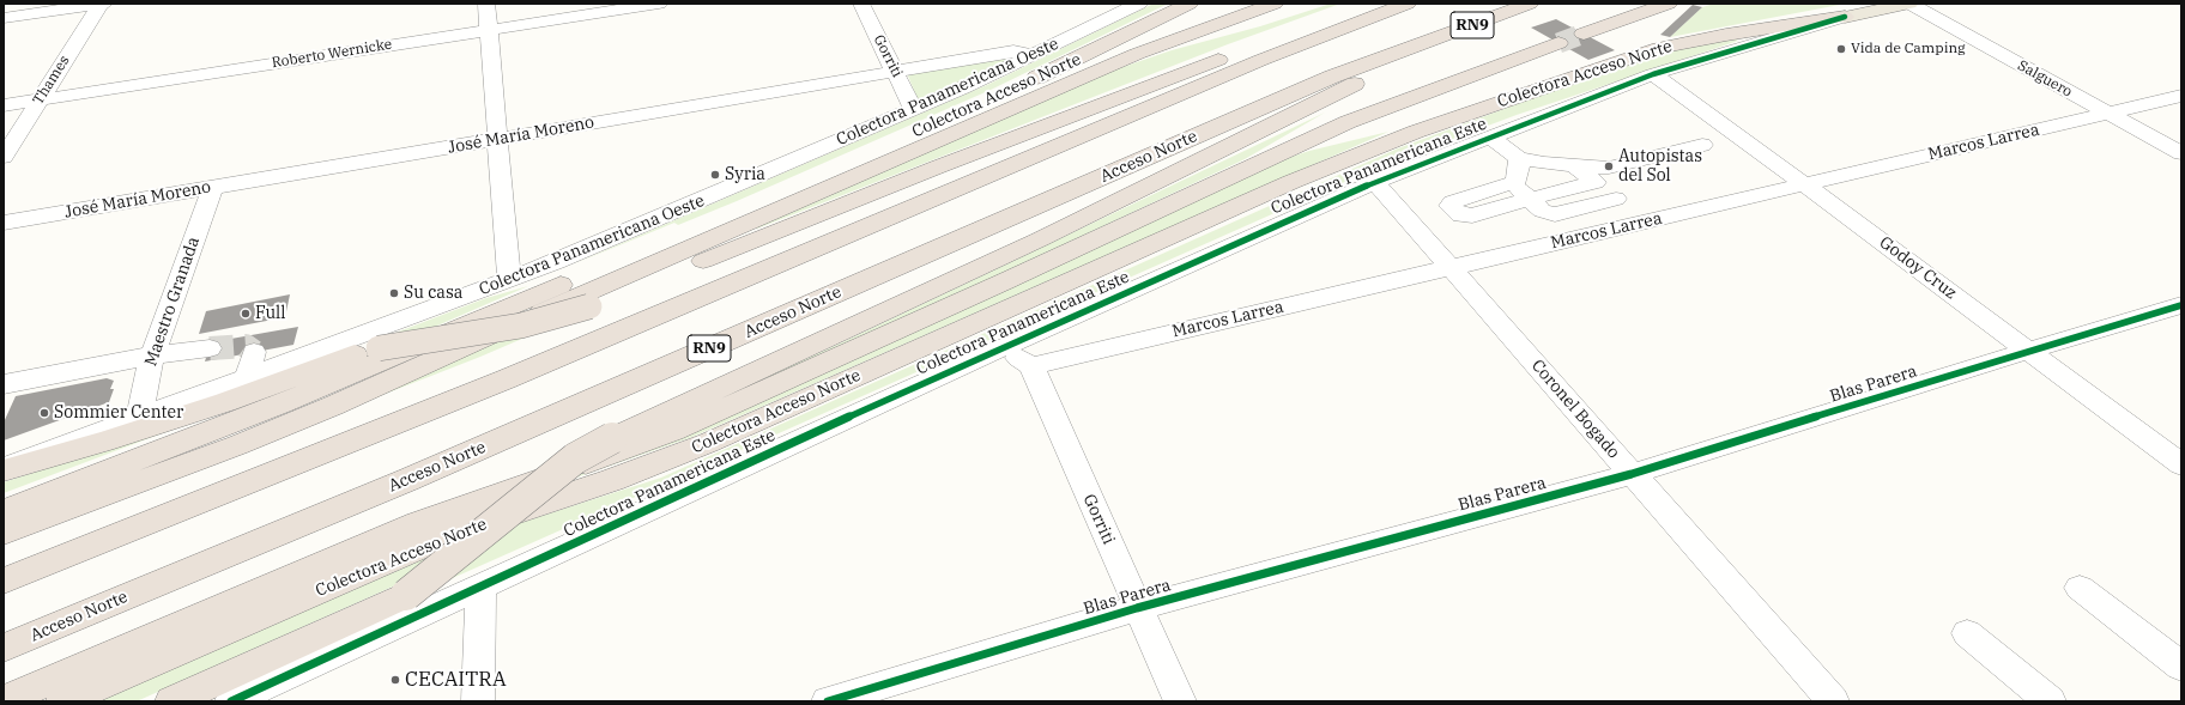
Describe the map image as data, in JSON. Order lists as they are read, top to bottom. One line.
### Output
{"streets":{"highway":["RN9","Colectora Acceso Norte","Acceso Norte"],"main road":["Colectora Panamericana Este"],"street":["Roberto Wernicke","Gorriti","Salguero","Thames","Colectora Panamericana Oeste","José María Moreno","Marcos Larrea","Godoy Cruz","Maestro Granada","Blas Parera","Coronel Bogado"]},"crossings":[["Roberto Wernicke","Thames"],["Gorriti","Colectora Panamericana Oeste"],["Gorriti","José María Moreno"],["Gorriti","Marcos Larrea"],["Gorriti","Blas Parera"],["Colectora Acceso Norte","Colectora Panamericana Este"],["Salguero","Marcos Larrea"],["Salguero","Colectora Panamericana Este"],["Colectora Panamericana Oeste","José María Moreno"],["Colectora Panamericana Oeste","Maestro Granada"],["José María Moreno","Maestro Granada"],["Marcos Larrea","Godoy Cruz"],["Marcos Larrea","Coronel Bogado"],["Colectora Panamericana Este","Godoy Cruz"],["Colectora Panamericana Este","Coronel Bogado"],["Godoy Cruz","Blas Parera"],["Blas Parera","Coronel Bogado"]],"places":["Vida de Camping","Autopistas del Sol","Syria","Su casa","Full","Sommier Center","CECAITRA"]}
